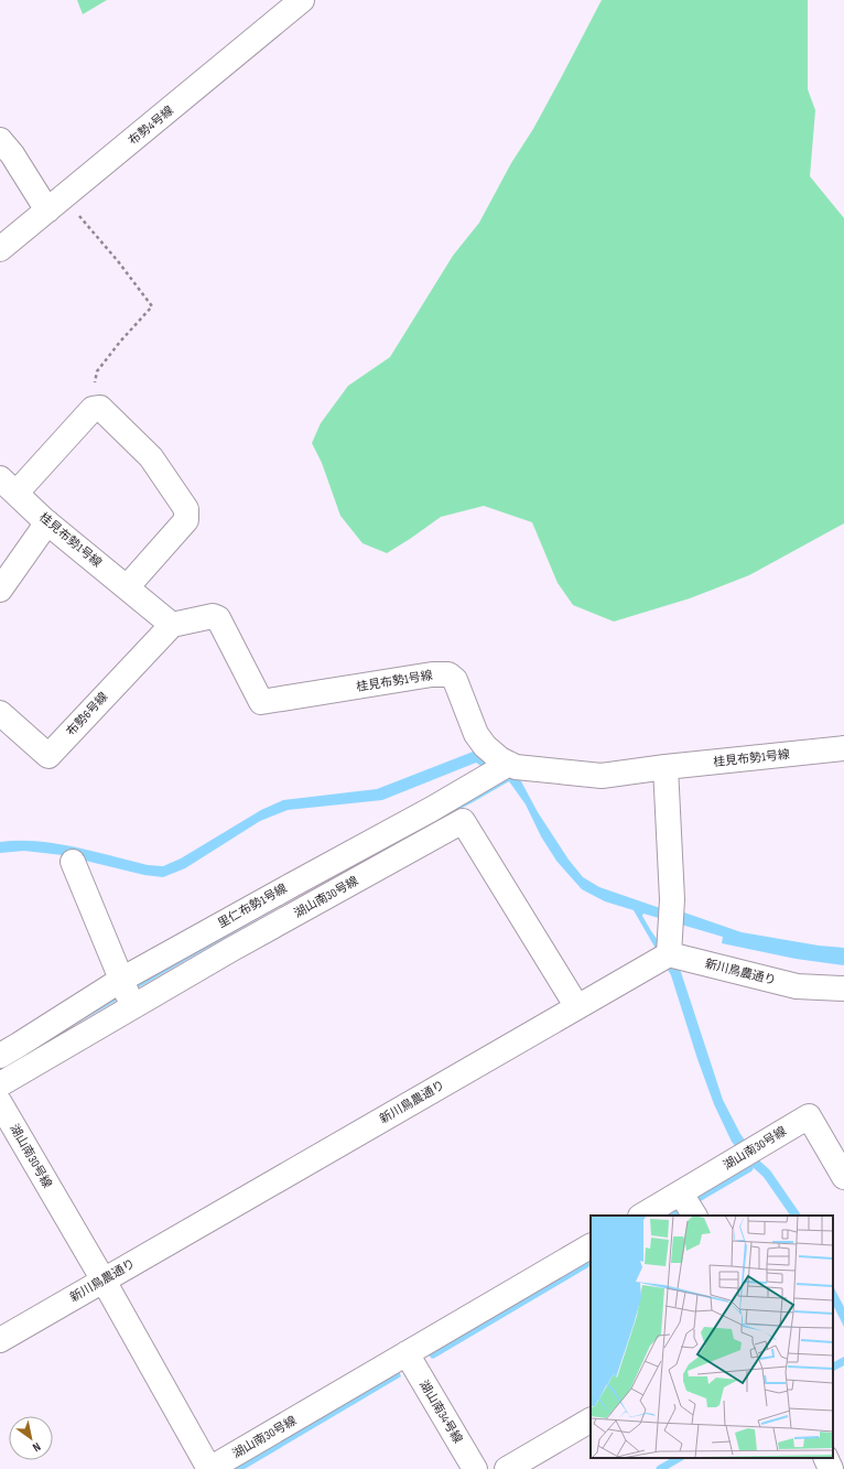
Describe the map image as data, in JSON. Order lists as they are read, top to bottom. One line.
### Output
{"streets":{"street":["布勢4号線","桂見布勢1号線","布勢6号線","湖山南30号線","里仁布勢1号線","新川鳥農通り","湖山南34号線"]},"crossings":[["桂見布勢1号線","布勢6号線"],["桂見布勢1号線","里仁布勢1号線"],["湖山南30号線","新川鳥農通り"],["湖山南30号線","湖山南34号線"]],"north":"bottom right"}
